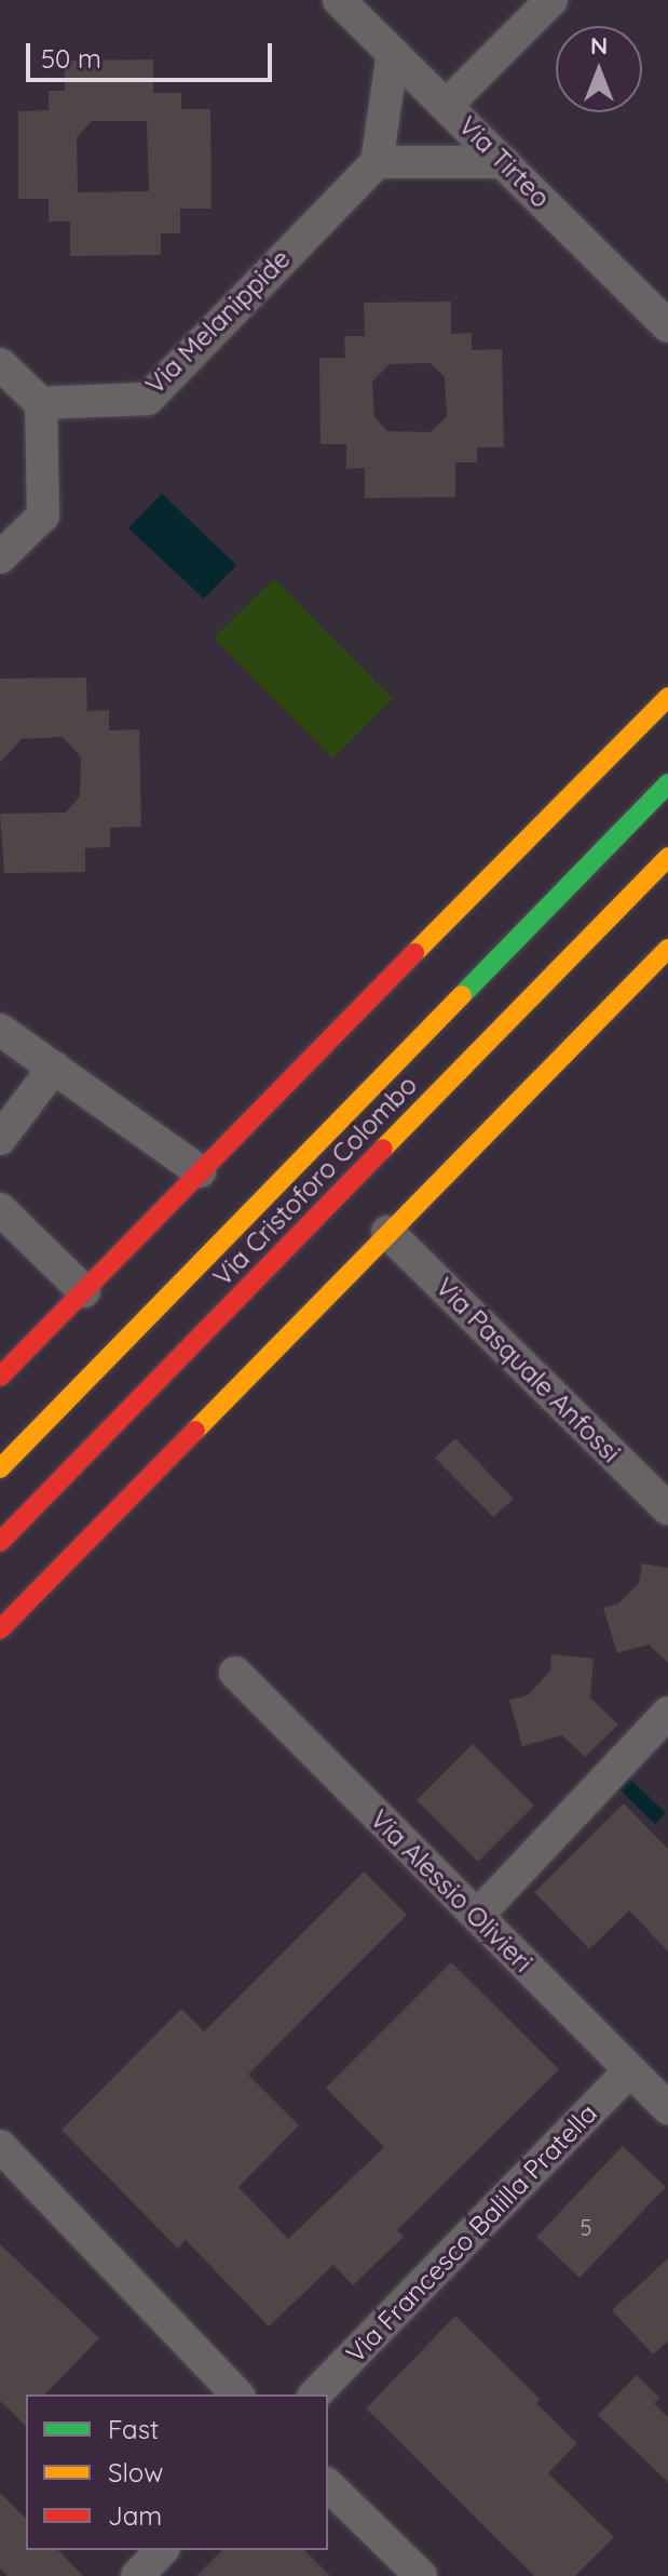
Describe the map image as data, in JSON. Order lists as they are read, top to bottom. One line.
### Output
{"streets":{"street":["Via Tirteo","Via Melanippide","Via Cristoforo Colombo","Via Pasquale Anfossi","Via Alessio Olivieri","Via Francesco Balilla Pratella"]},"crossings":[["Via Alessio Olivieri","Via Francesco Balilla Pratella"]],"house_numbers":["5"],"legend":["Fast","Slow","Jam"],"scale_bar":"50 m","north":"top"}
